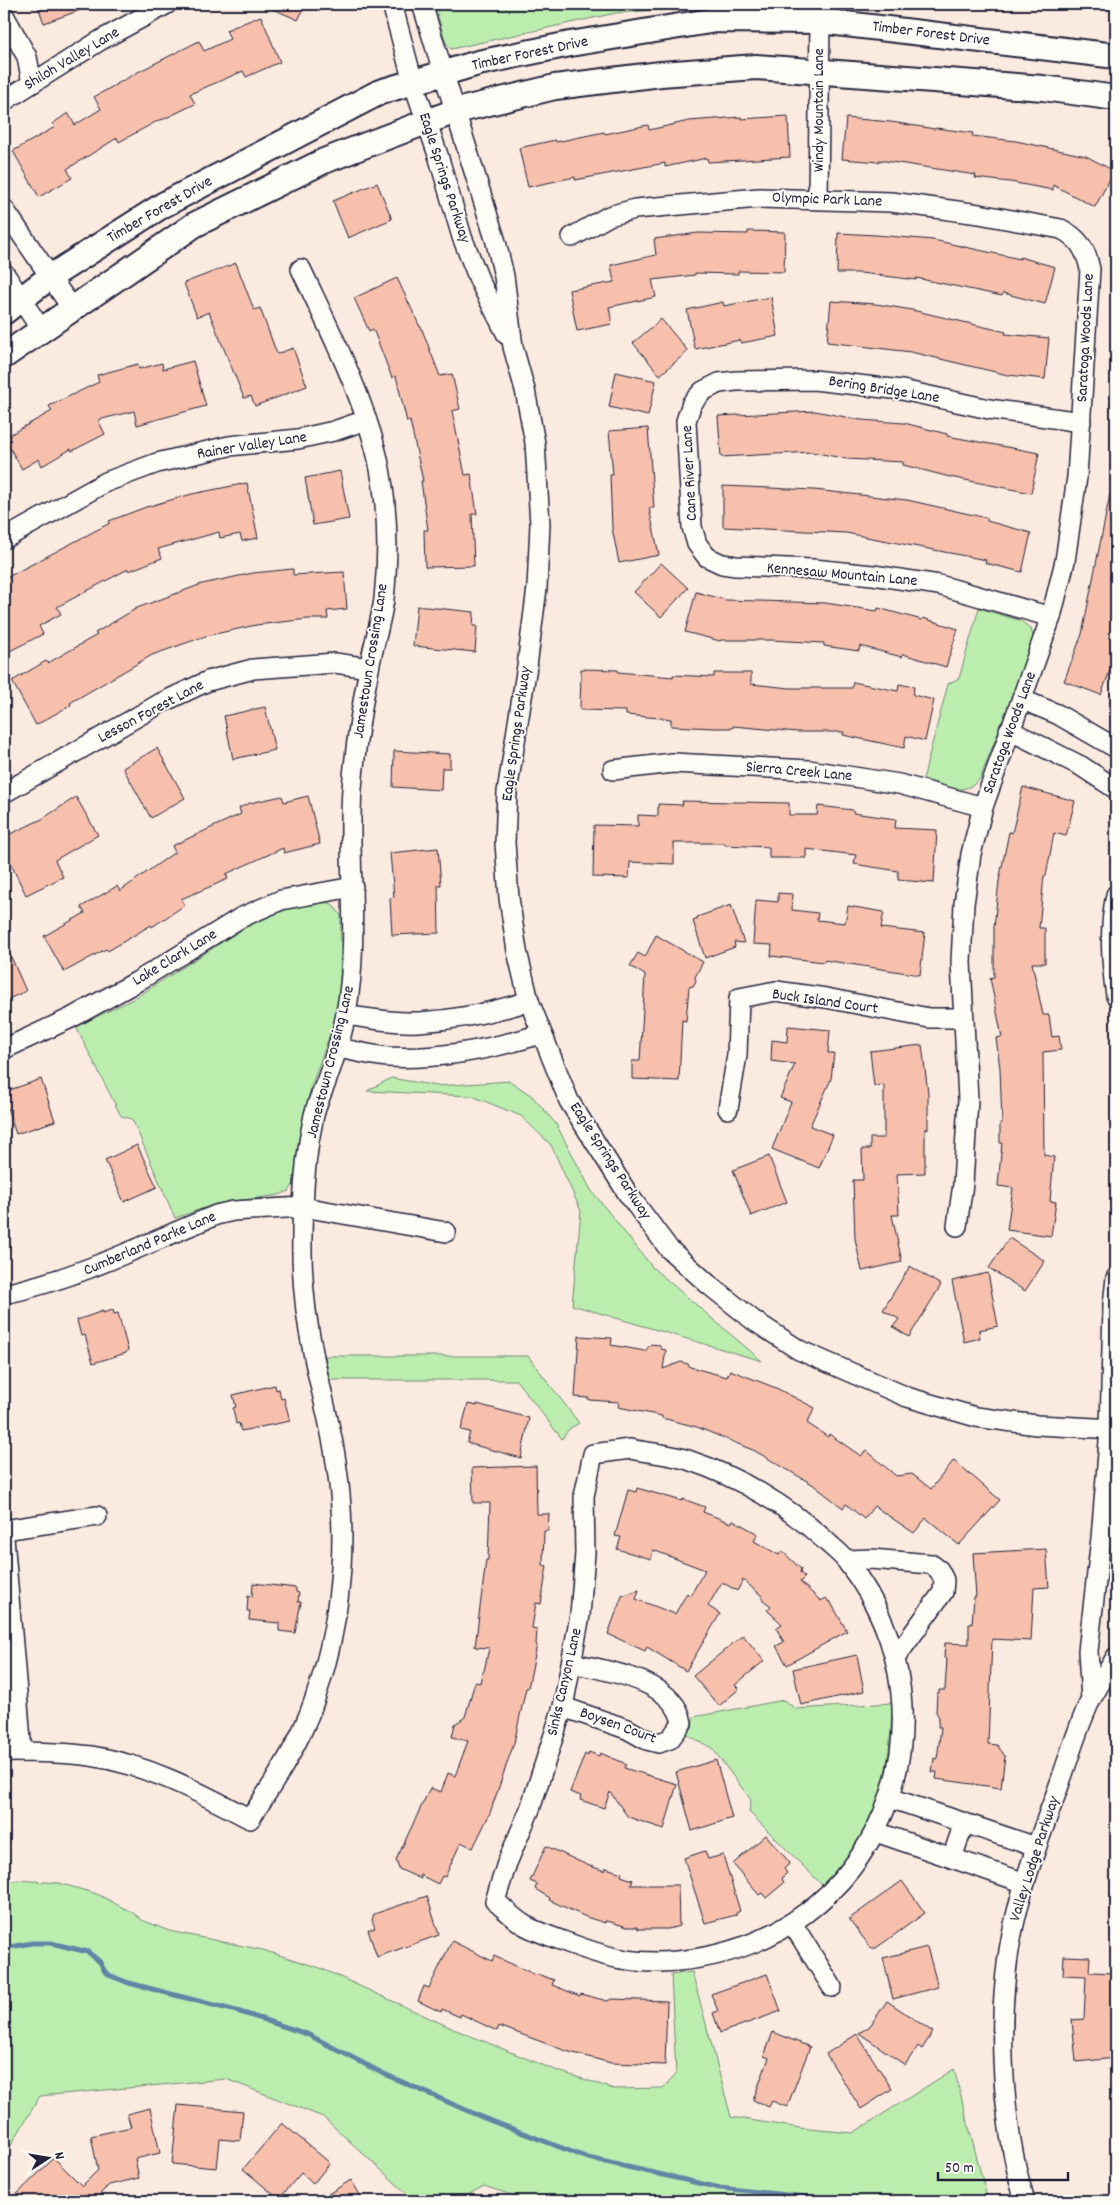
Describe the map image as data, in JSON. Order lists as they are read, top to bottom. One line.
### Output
{"streets":{"main road":["Timber Forest Drive"],"street":["Shiloh Valley Lane","Windy Mountain Lane","Eagle Springs Parkway","Olympic Park Lane","Saratoga Woods Lane","Bering Bridge Lane","Rainer Valley Lane","Cane River Lane","Kennesaw Mountain Lane","Jamestown Crossing Lane","Lesson Forest Lane","Sierra Creek Lane","Lake Clark Lane","Buck Island Court","Cumberland Parke Lane","Sinks Canyon Lane","Boysen Court","Valley Lodge Parkway"]},"crossings":[["Timber Forest Drive","Windy Mountain Lane"],["Timber Forest Drive","Eagle Springs Parkway"],["Windy Mountain Lane","Olympic Park Lane"],["Eagle Springs Parkway","Valley Lodge Parkway"],["Olympic Park Lane","Saratoga Woods Lane"],["Saratoga Woods Lane","Bering Bridge Lane"],["Saratoga Woods Lane","Kennesaw Mountain Lane"],["Saratoga Woods Lane","Sierra Creek Lane"],["Saratoga Woods Lane","Buck Island Court"],["Bering Bridge Lane","Cane River Lane"],["Rainer Valley Lane","Jamestown Crossing Lane"],["Cane River Lane","Kennesaw Mountain Lane"],["Jamestown Crossing Lane","Lesson Forest Lane"],["Jamestown Crossing Lane","Lake Clark Lane"],["Jamestown Crossing Lane","Cumberland Parke Lane"],["Sinks Canyon Lane","Boysen Court"]],"scale_bar":"50 m","north":"right"}
